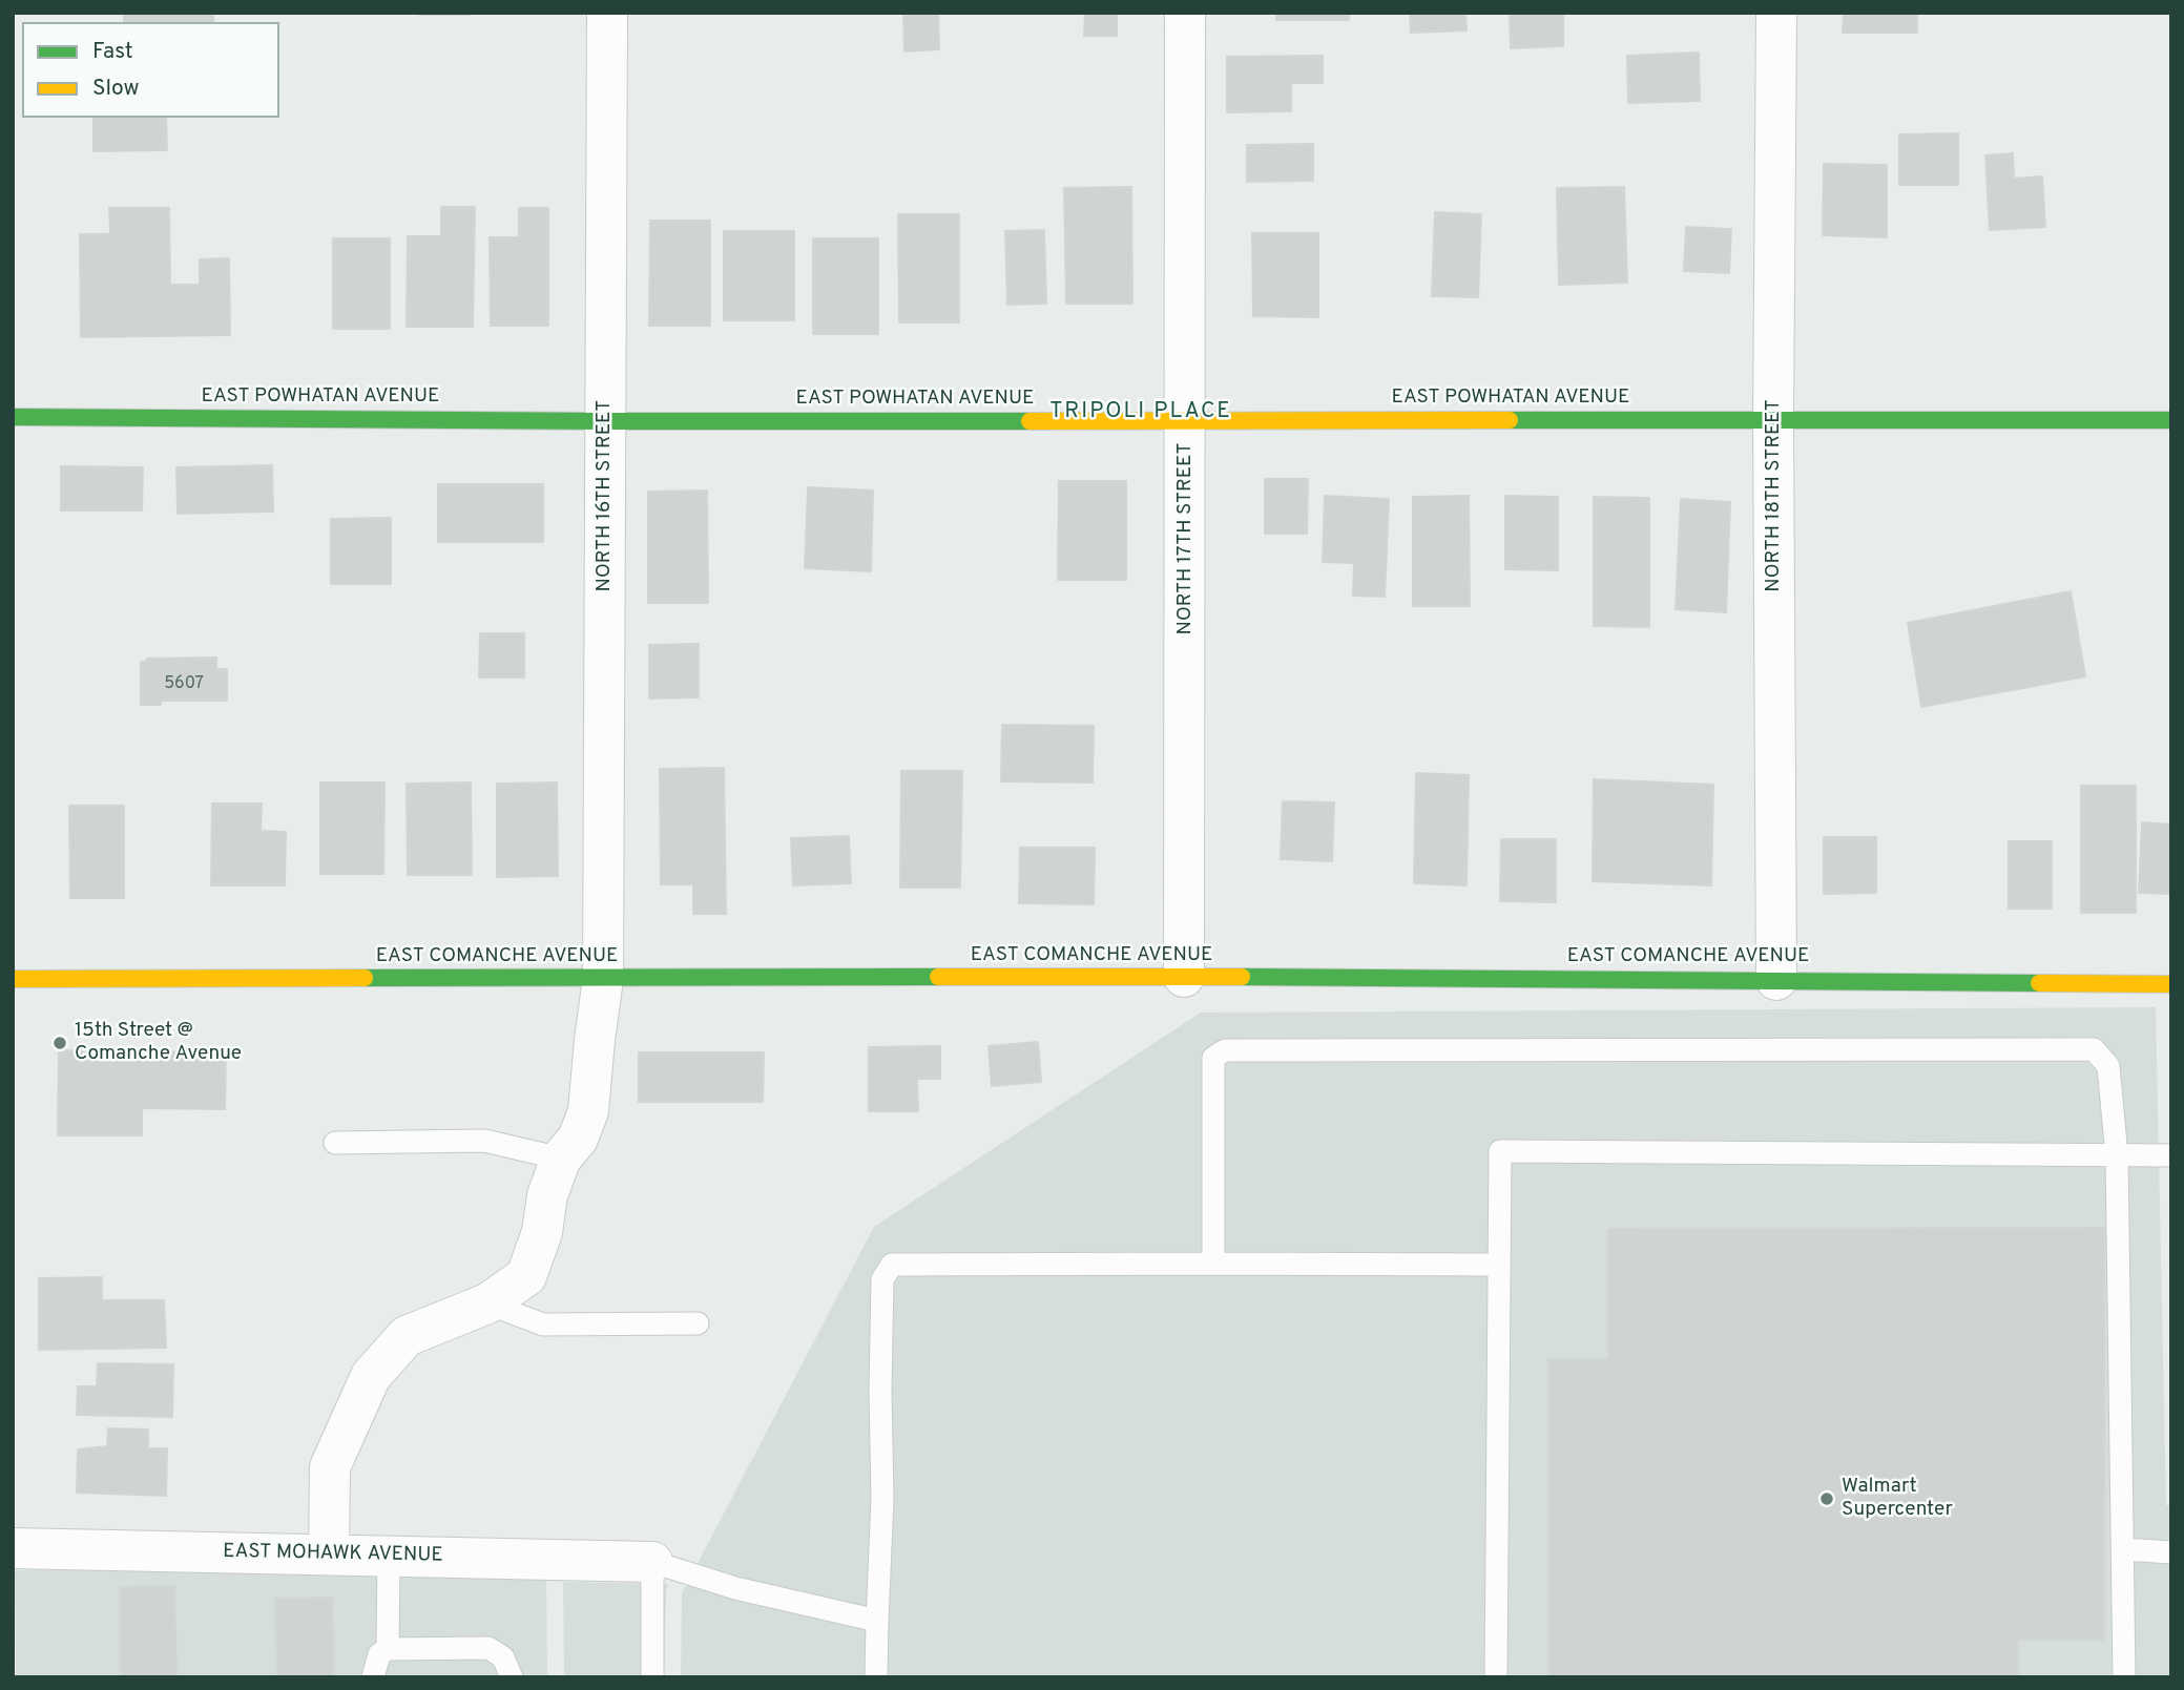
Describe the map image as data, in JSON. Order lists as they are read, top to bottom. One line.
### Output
{"streets":{"street":["EAST POWHATAN AVENUE","NORTH 16TH STREET","NORTH 18TH STREET","NORTH 17TH STREET","EAST COMANCHE AVENUE","EAST MOHAWK AVENUE"]},"crossings":[["EAST POWHATAN AVENUE","NORTH 16TH STREET"],["EAST POWHATAN AVENUE","NORTH 18TH STREET"],["EAST POWHATAN AVENUE","NORTH 17TH STREET"],["NORTH 16TH STREET","EAST COMANCHE AVENUE"],["NORTH 16TH STREET","EAST MOHAWK AVENUE"],["NORTH 18TH STREET","EAST COMANCHE AVENUE"],["NORTH 17TH STREET","EAST COMANCHE AVENUE"]],"districts":["TRIPOLI PLACE"],"places":["15th Street @ Comanche Avenue","Walmart Supercenter"],"house_numbers":["5607"],"legend":["Fast","Slow"]}
